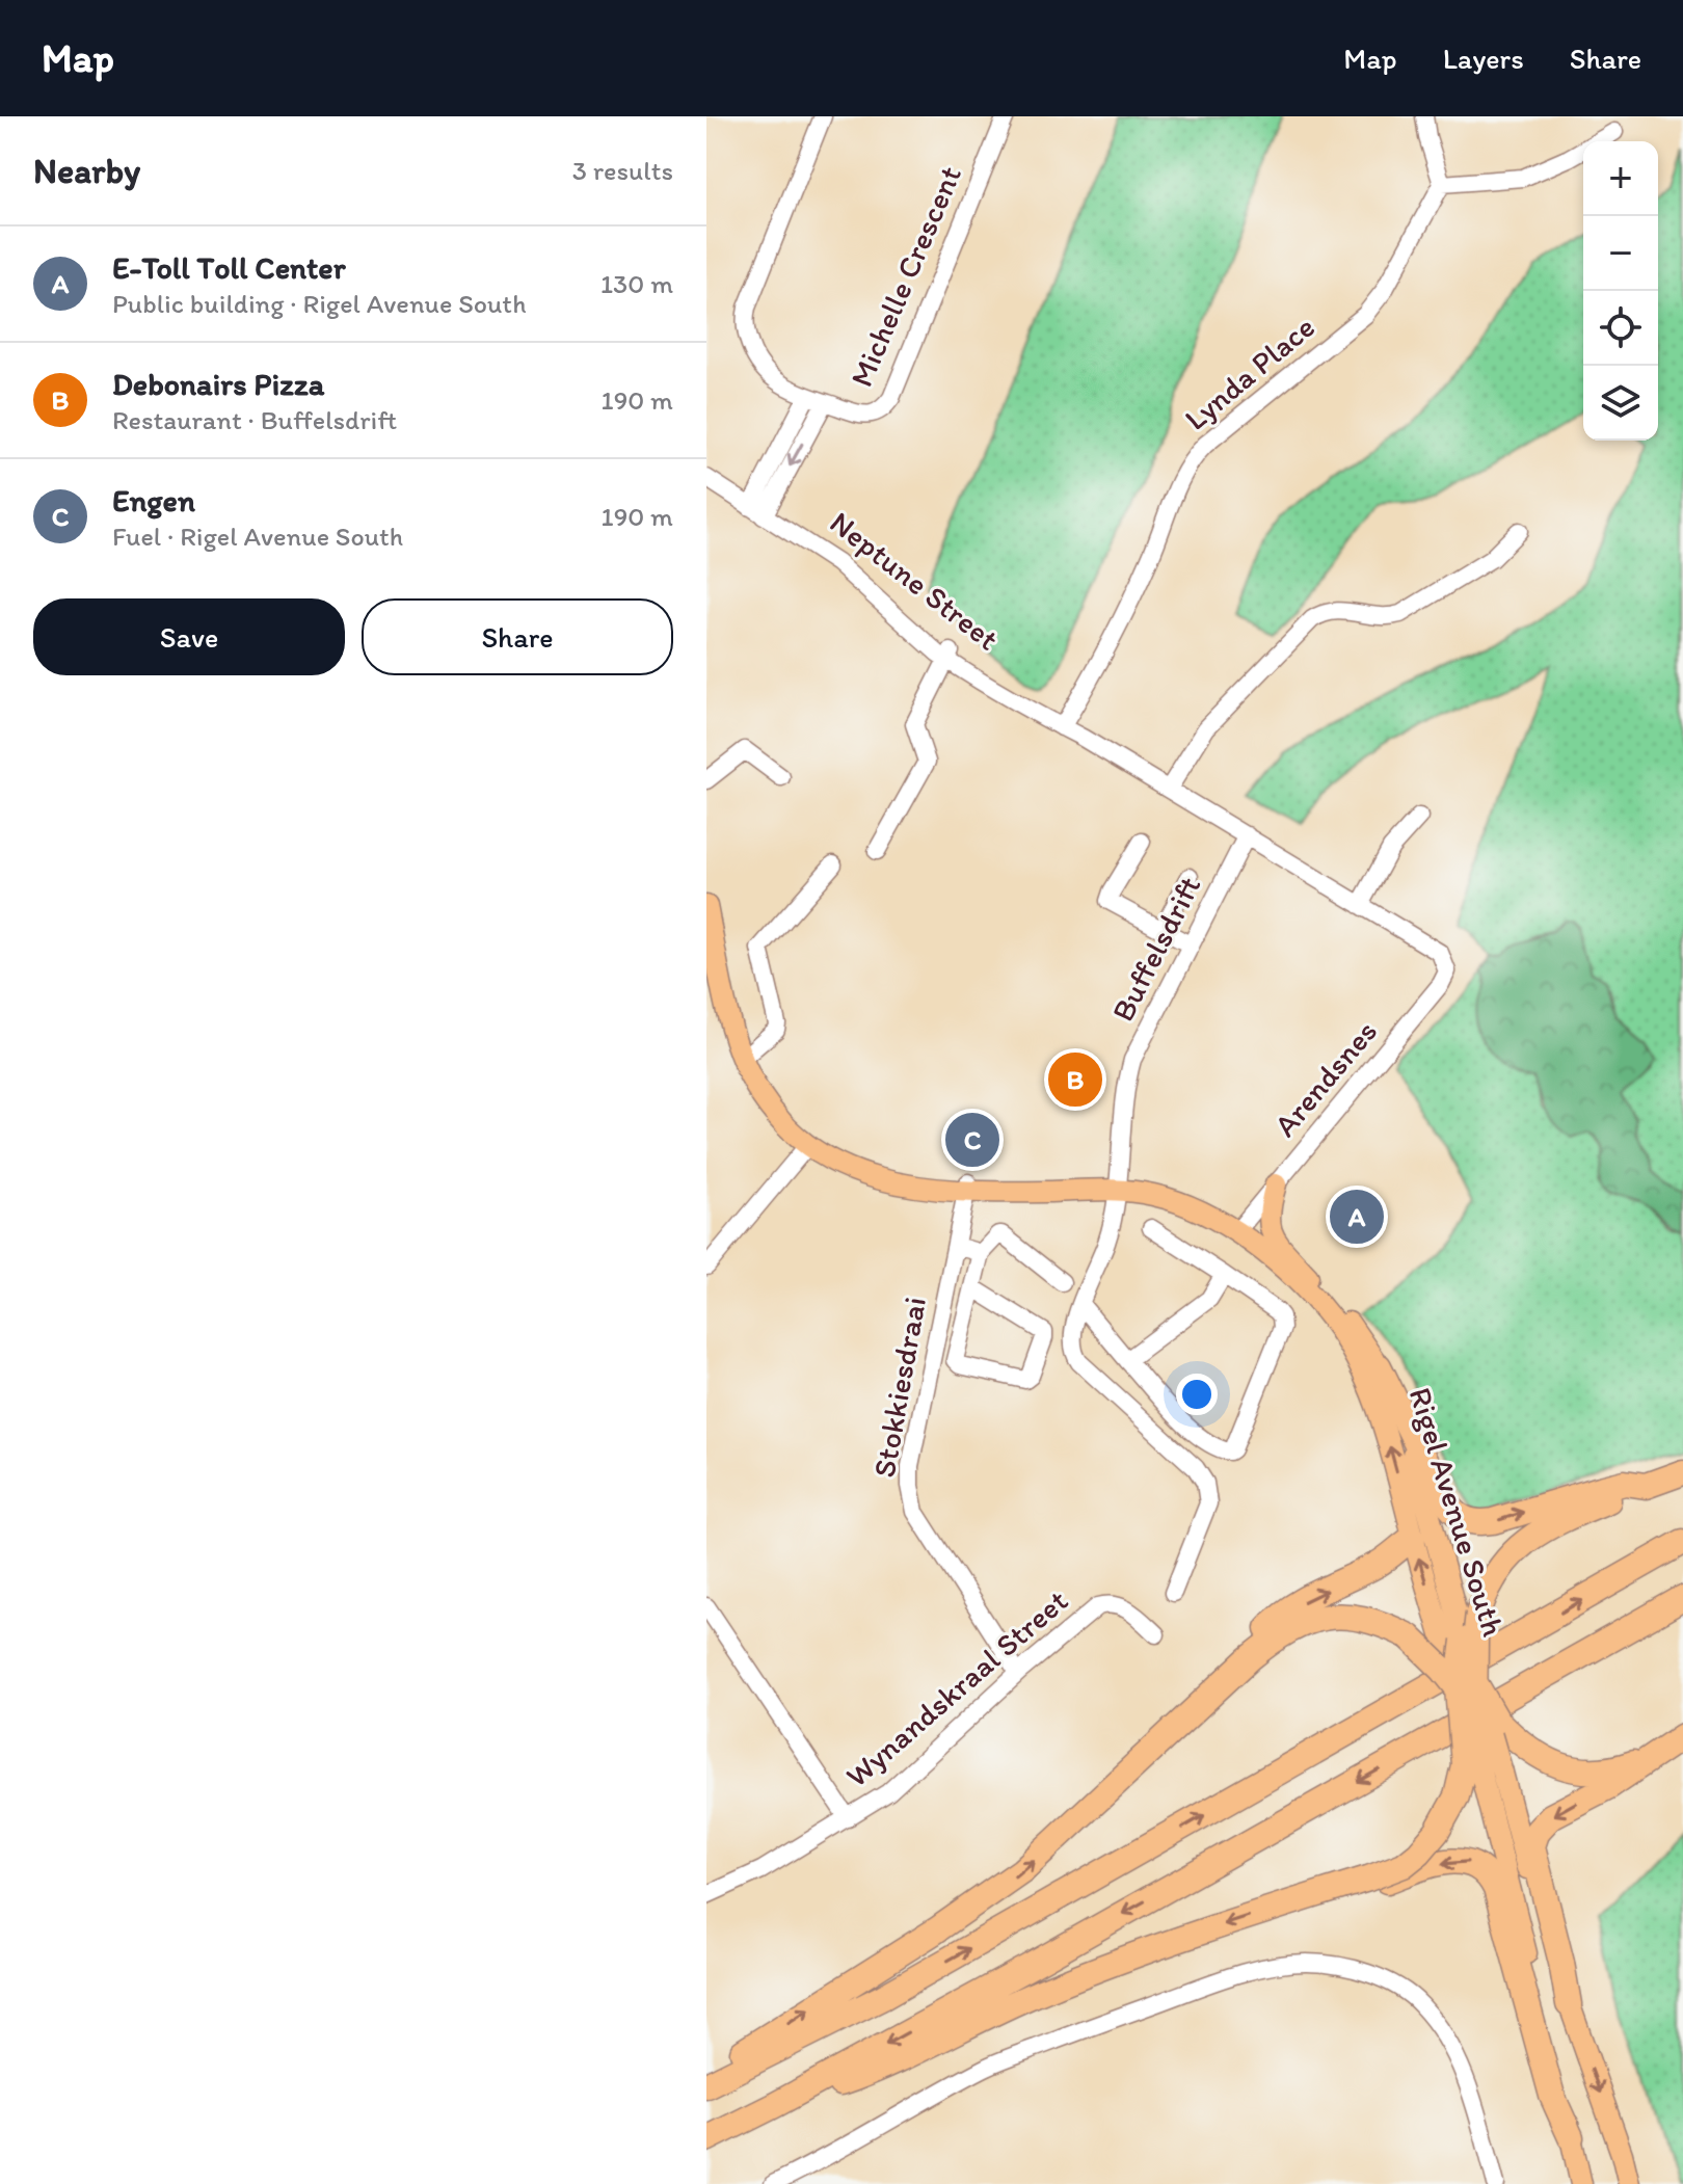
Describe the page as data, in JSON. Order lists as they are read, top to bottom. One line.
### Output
{"streets":{"main road":["Rigel Avenue South"],"street":["Michelle Crescent","Lynda Place","Neptune Street","Buffelsdrift","Arendsnes","Stokkiesdraai","Wynandskraal Street"]},"crossings":[["Lynda Place","Neptune Street"],["Neptune Street","Buffelsdrift"],["Neptune Street","Arendsnes"],["Buffelsdrift","Rigel Avenue South"],["Arendsnes","Rigel Avenue South"],["Stokkiesdraai","Rigel Avenue South"],["Stokkiesdraai","Wynandskraal Street"]],"page":{"header":"Map","nav":["Map","Layers","Share"],"heading":["Nearby","3 results"],"map_buttons":["+","−"],"list":[{"mark":"A","name":"E-Toll Toll Center","note":"Public building · Rigel Avenue South","value":"130 m"},{"mark":"B","name":"Debonairs Pizza","note":"Restaurant · Buffelsdrift","value":"190 m"},{"mark":"C","name":"Engen","note":"Fuel · Rigel Avenue South","value":"190 m"}],"buttons":["Save","Share"],"pins":["B","C","A"]}}
